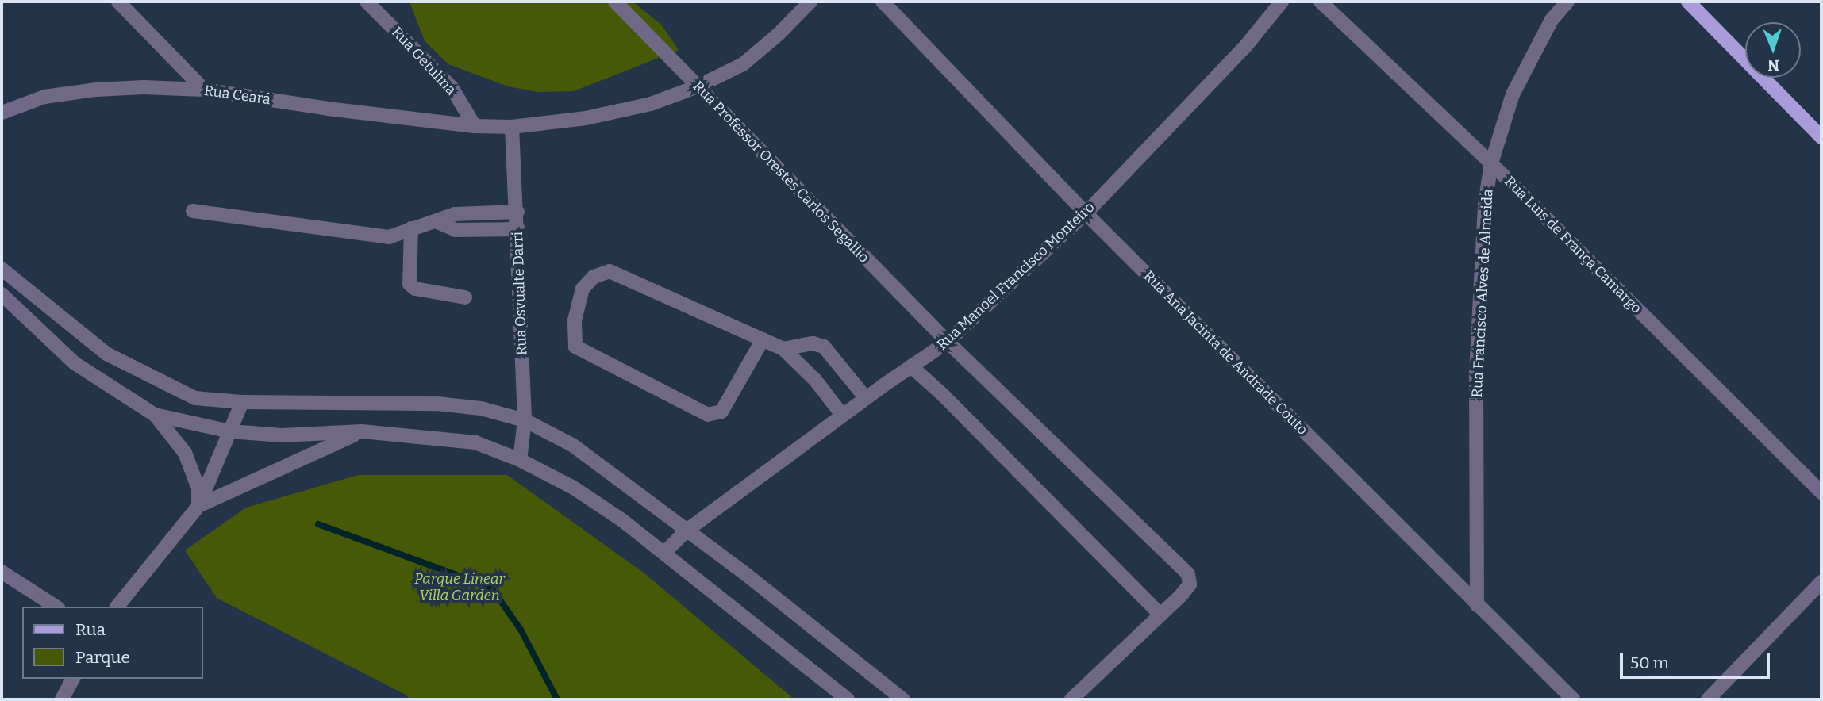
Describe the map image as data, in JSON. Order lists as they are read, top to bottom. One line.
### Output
{"streets":{"street":["Rua Getulina","Rua Ceará","Rua Professor Orestes Carlos Segallio","Rua Luis de França Camargo","Rua Manoel Francisco Monteiro","Rua Osvualte Darri","Rua Francisco Alves de Almeida","Rua Ana Jacinta de Andrade Couto"]},"crossings":[["Rua Getulina","Rua Ceará"],["Rua Ceará","Rua Professor Orestes Carlos Segallio"],["Rua Ceará","Rua Osvualte Darri"],["Rua Professor Orestes Carlos Segallio","Rua Manoel Francisco Monteiro"],["Rua Luis de França Camargo","Rua Francisco Alves de Almeida"],["Rua Manoel Francisco Monteiro","Rua Ana Jacinta de Andrade Couto"],["Rua Francisco Alves de Almeida","Rua Ana Jacinta de Andrade Couto"]],"parks":["Parque Linear Villa Garden"],"legend":["Rua","Parque"],"scale_bar":"50 m","north":"bottom"}
